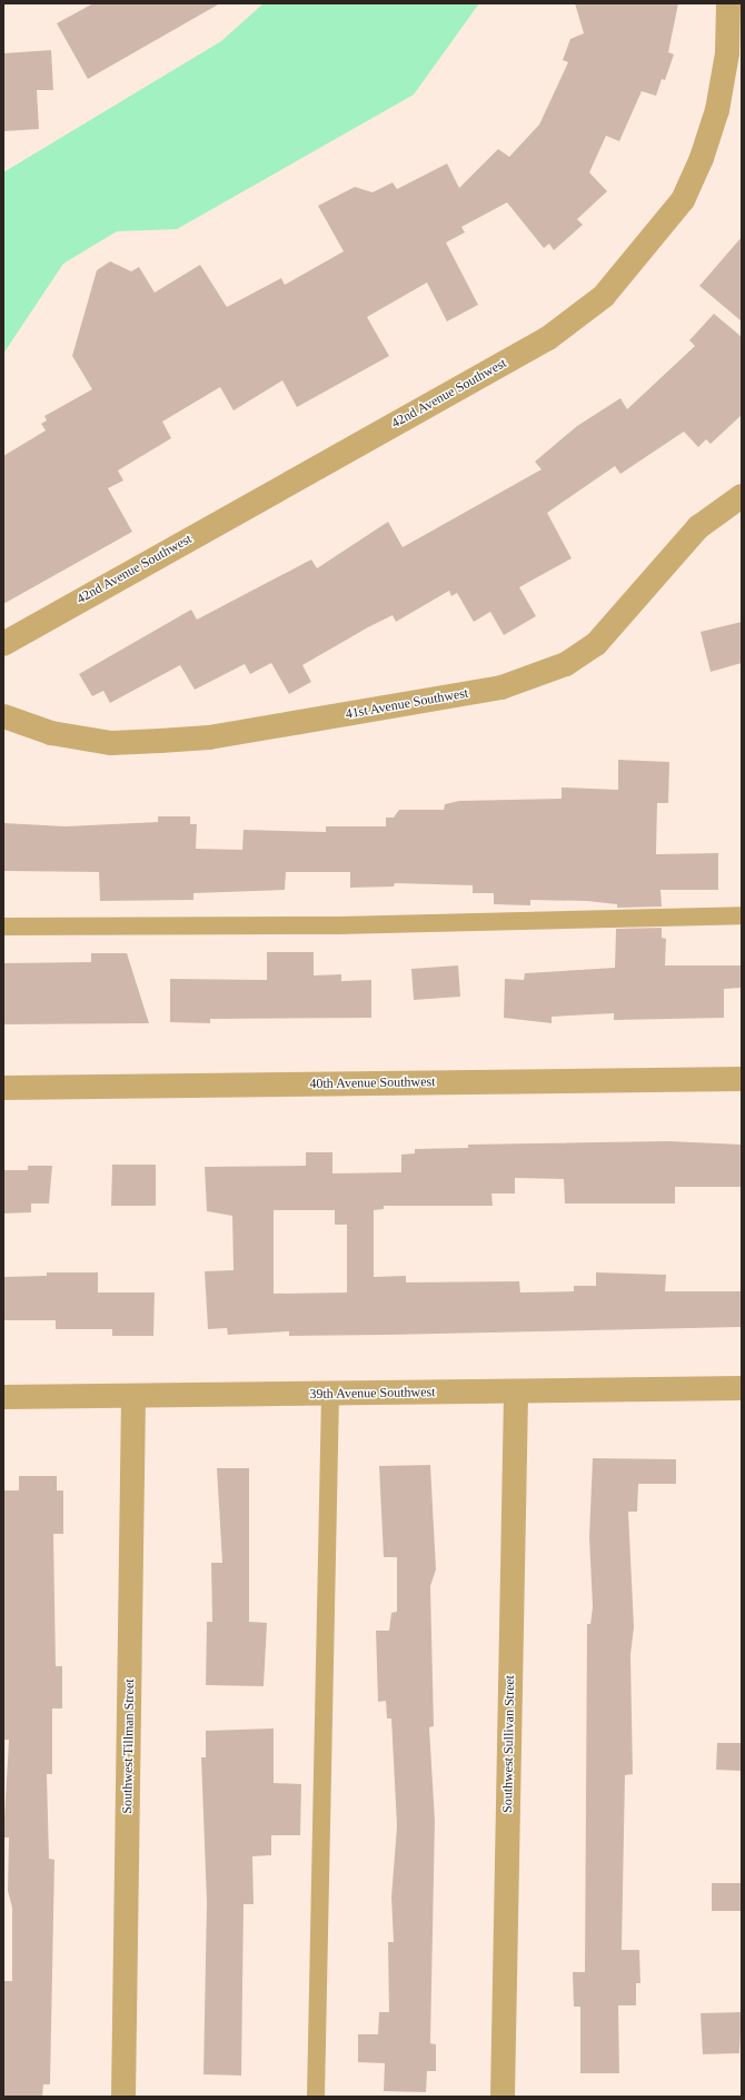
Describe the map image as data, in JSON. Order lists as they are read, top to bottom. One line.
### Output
{"streets":{"street":["42nd Avenue Southwest","41st Avenue Southwest","40th Avenue Southwest","39th Avenue Southwest","Southwest Sullivan Street","Southwest Tillman Street"]},"crossings":[["39th Avenue Southwest","Southwest Sullivan Street"],["39th Avenue Southwest","Southwest Tillman Street"]]}
